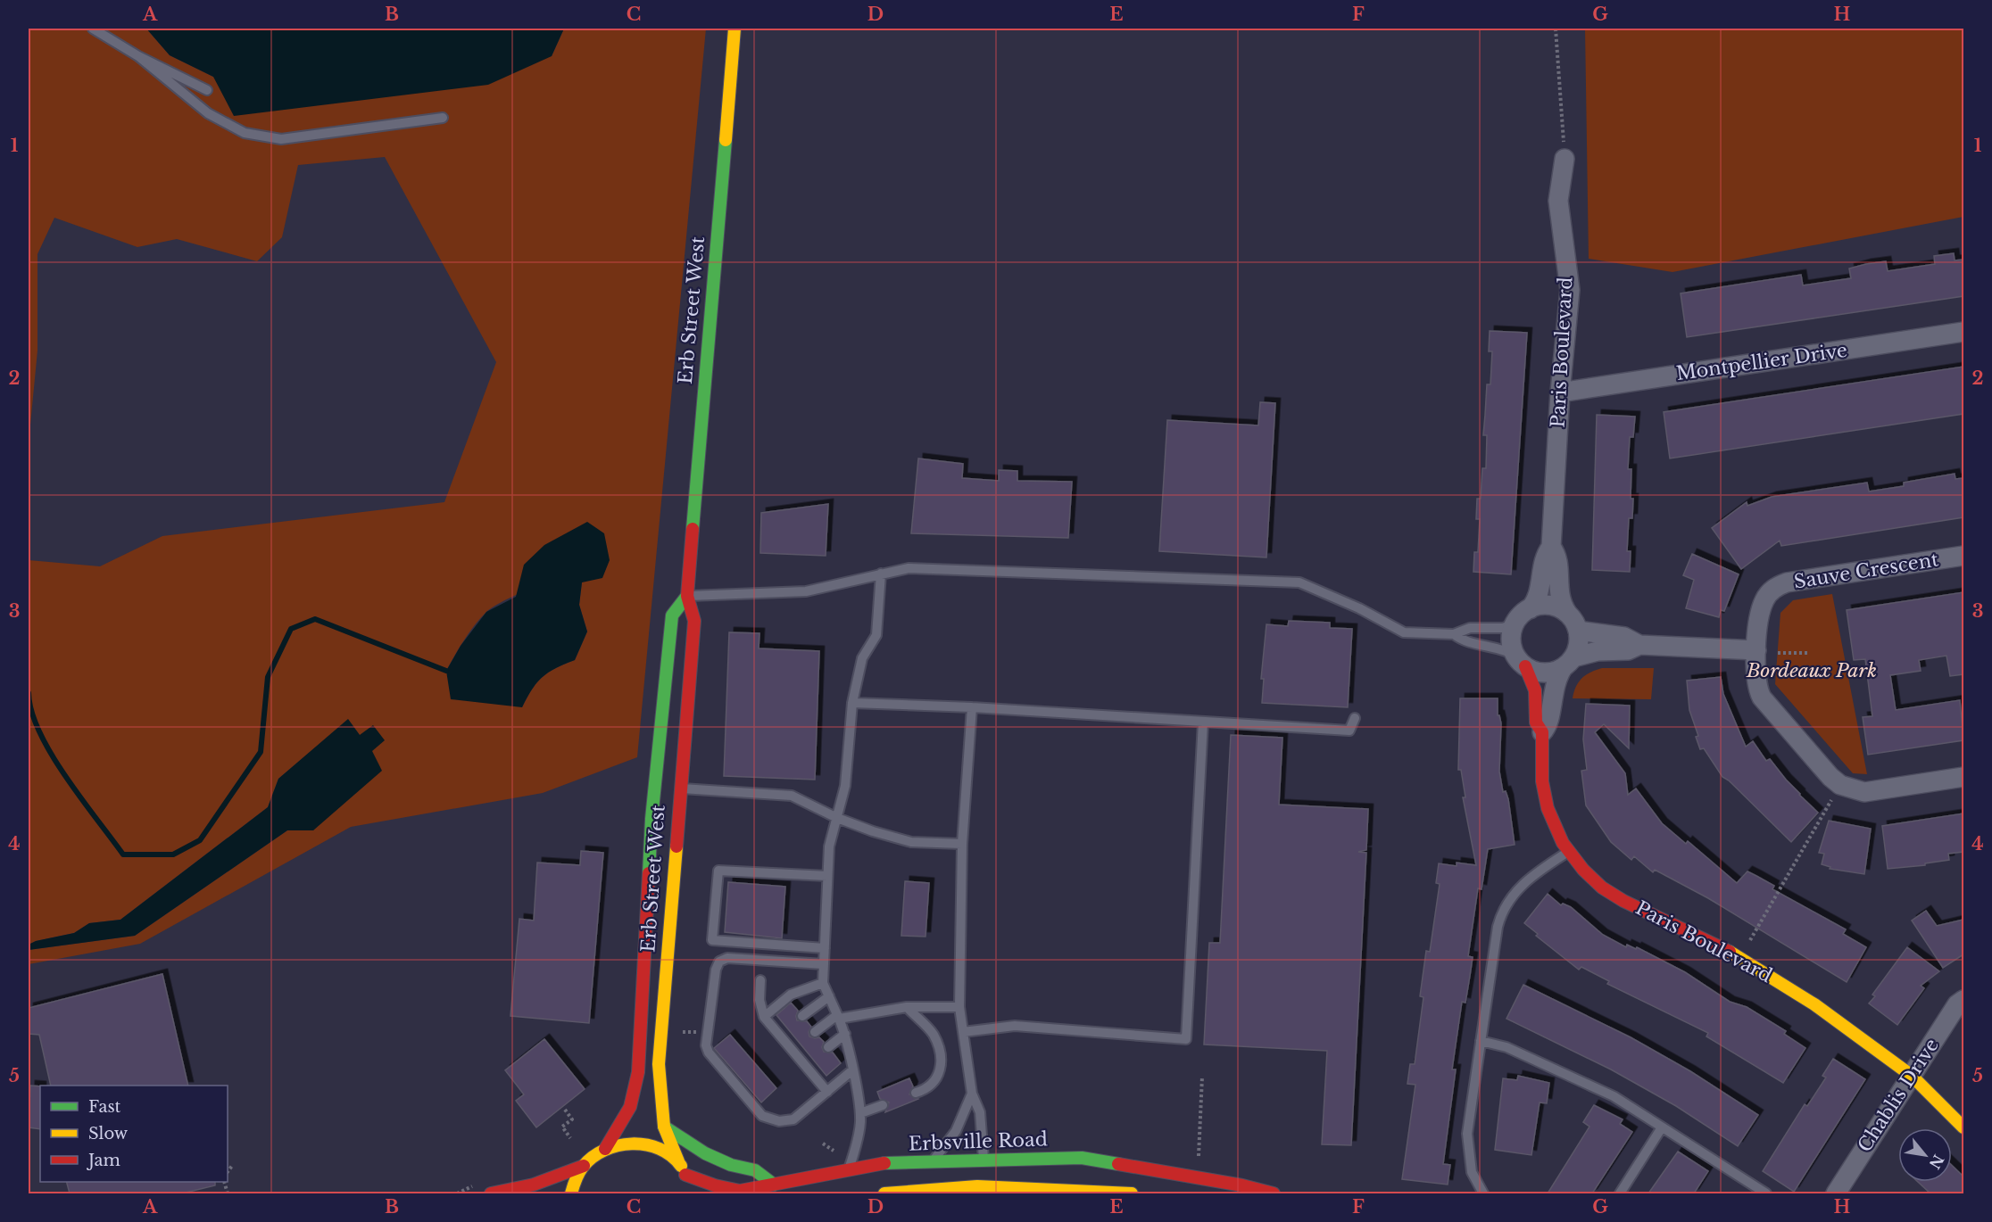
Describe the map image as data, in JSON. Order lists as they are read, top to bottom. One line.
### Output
{"streets":{"main road":["Erb Street West","Paris Boulevard","Erbsville Road"],"street":["Montpellier Drive","Sauve Crescent","Chablis Drive"]},"crossings":[["Erb Street West","Erbsville Road"],["Paris Boulevard","Montpellier Drive"],["Paris Boulevard","Chablis Drive"]],"parks":["Bordeaux Park"],"legend":["Fast","Slow","Jam"],"north":"bottom right","grid":{"columns":["A","B","C","D","E","F","G","H"],"rows":["1","2","3","4","5"]}}
